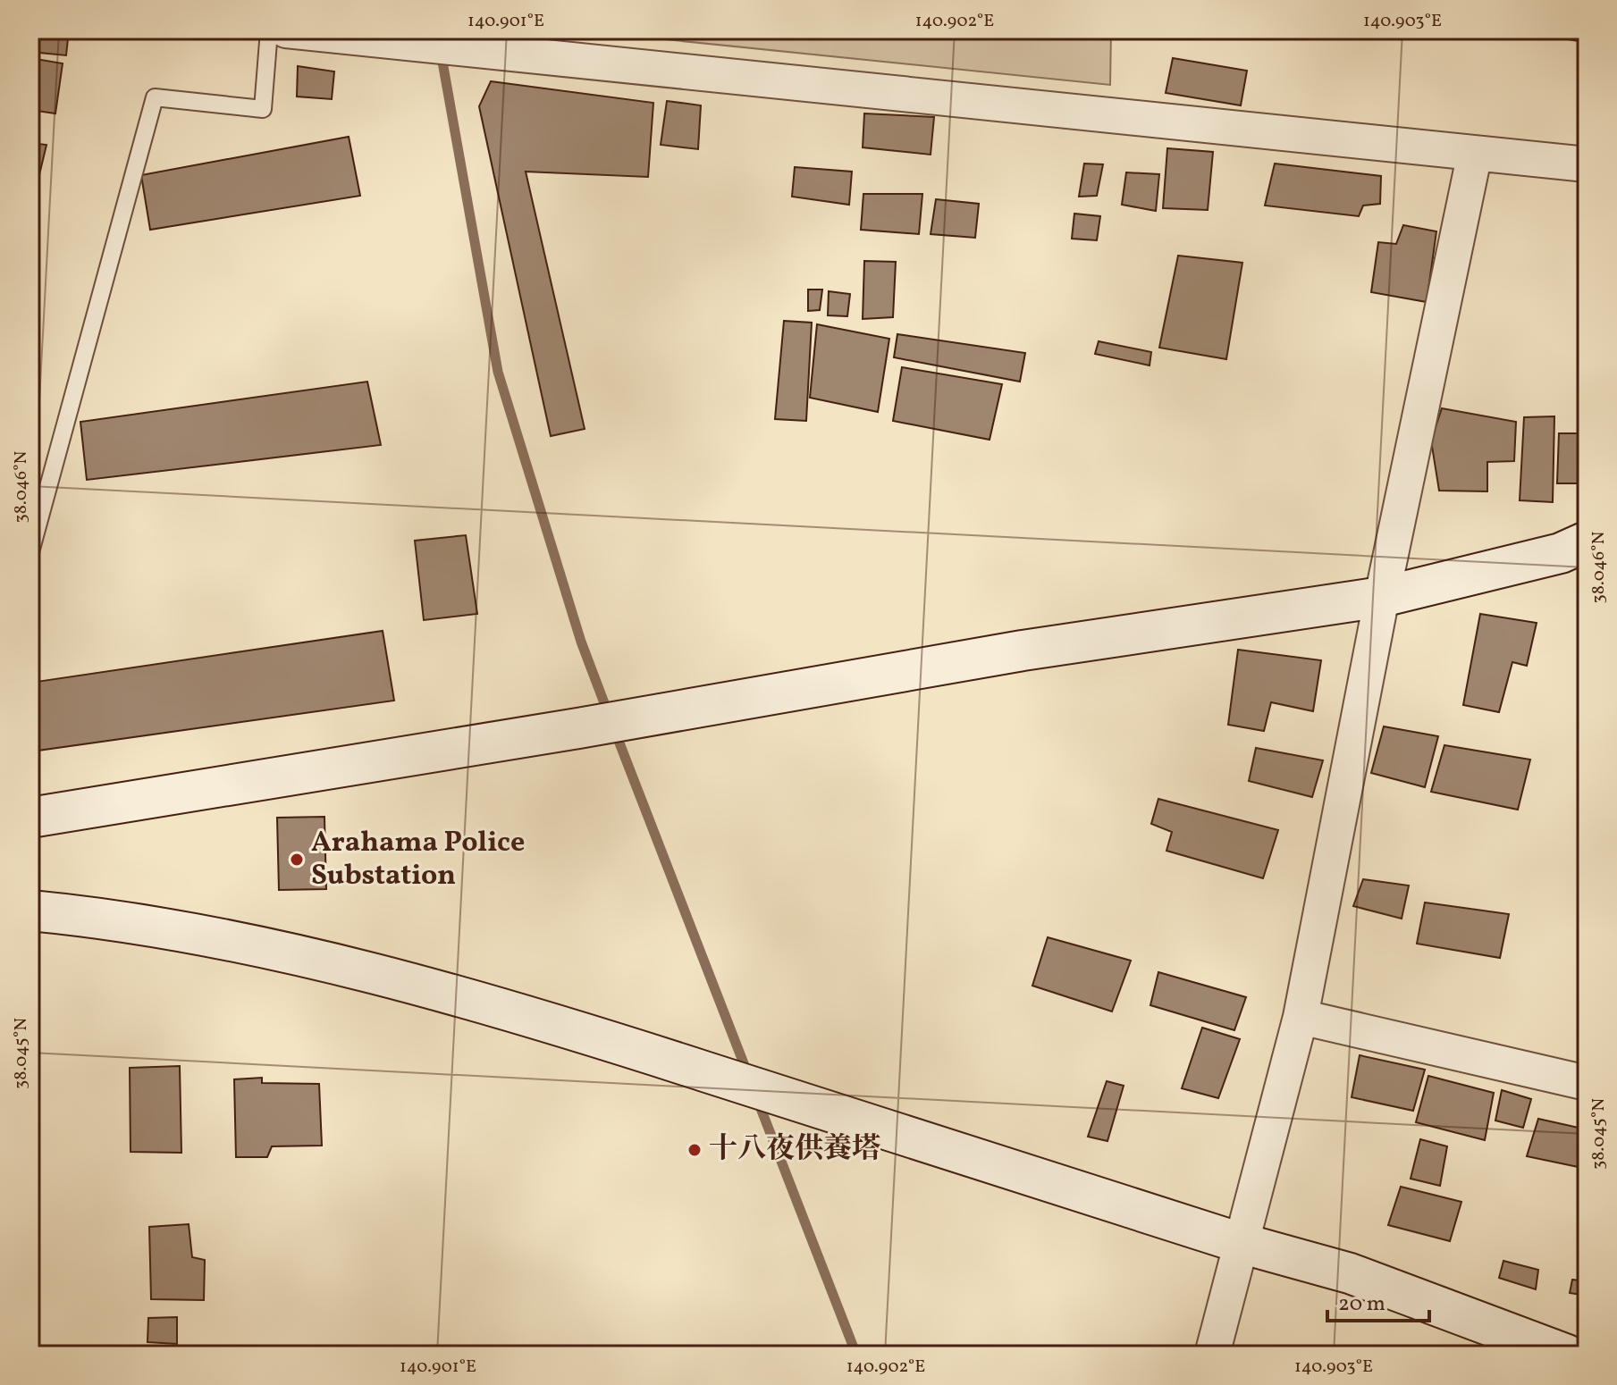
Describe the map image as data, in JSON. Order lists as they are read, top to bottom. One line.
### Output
{"places":["Arahama Police Substation","十八夜供養塔"],"scale_bar":"20 m","coordinates":["140.901°E","140.902°E","140.903°E","38.046°N","38.045°N"]}
